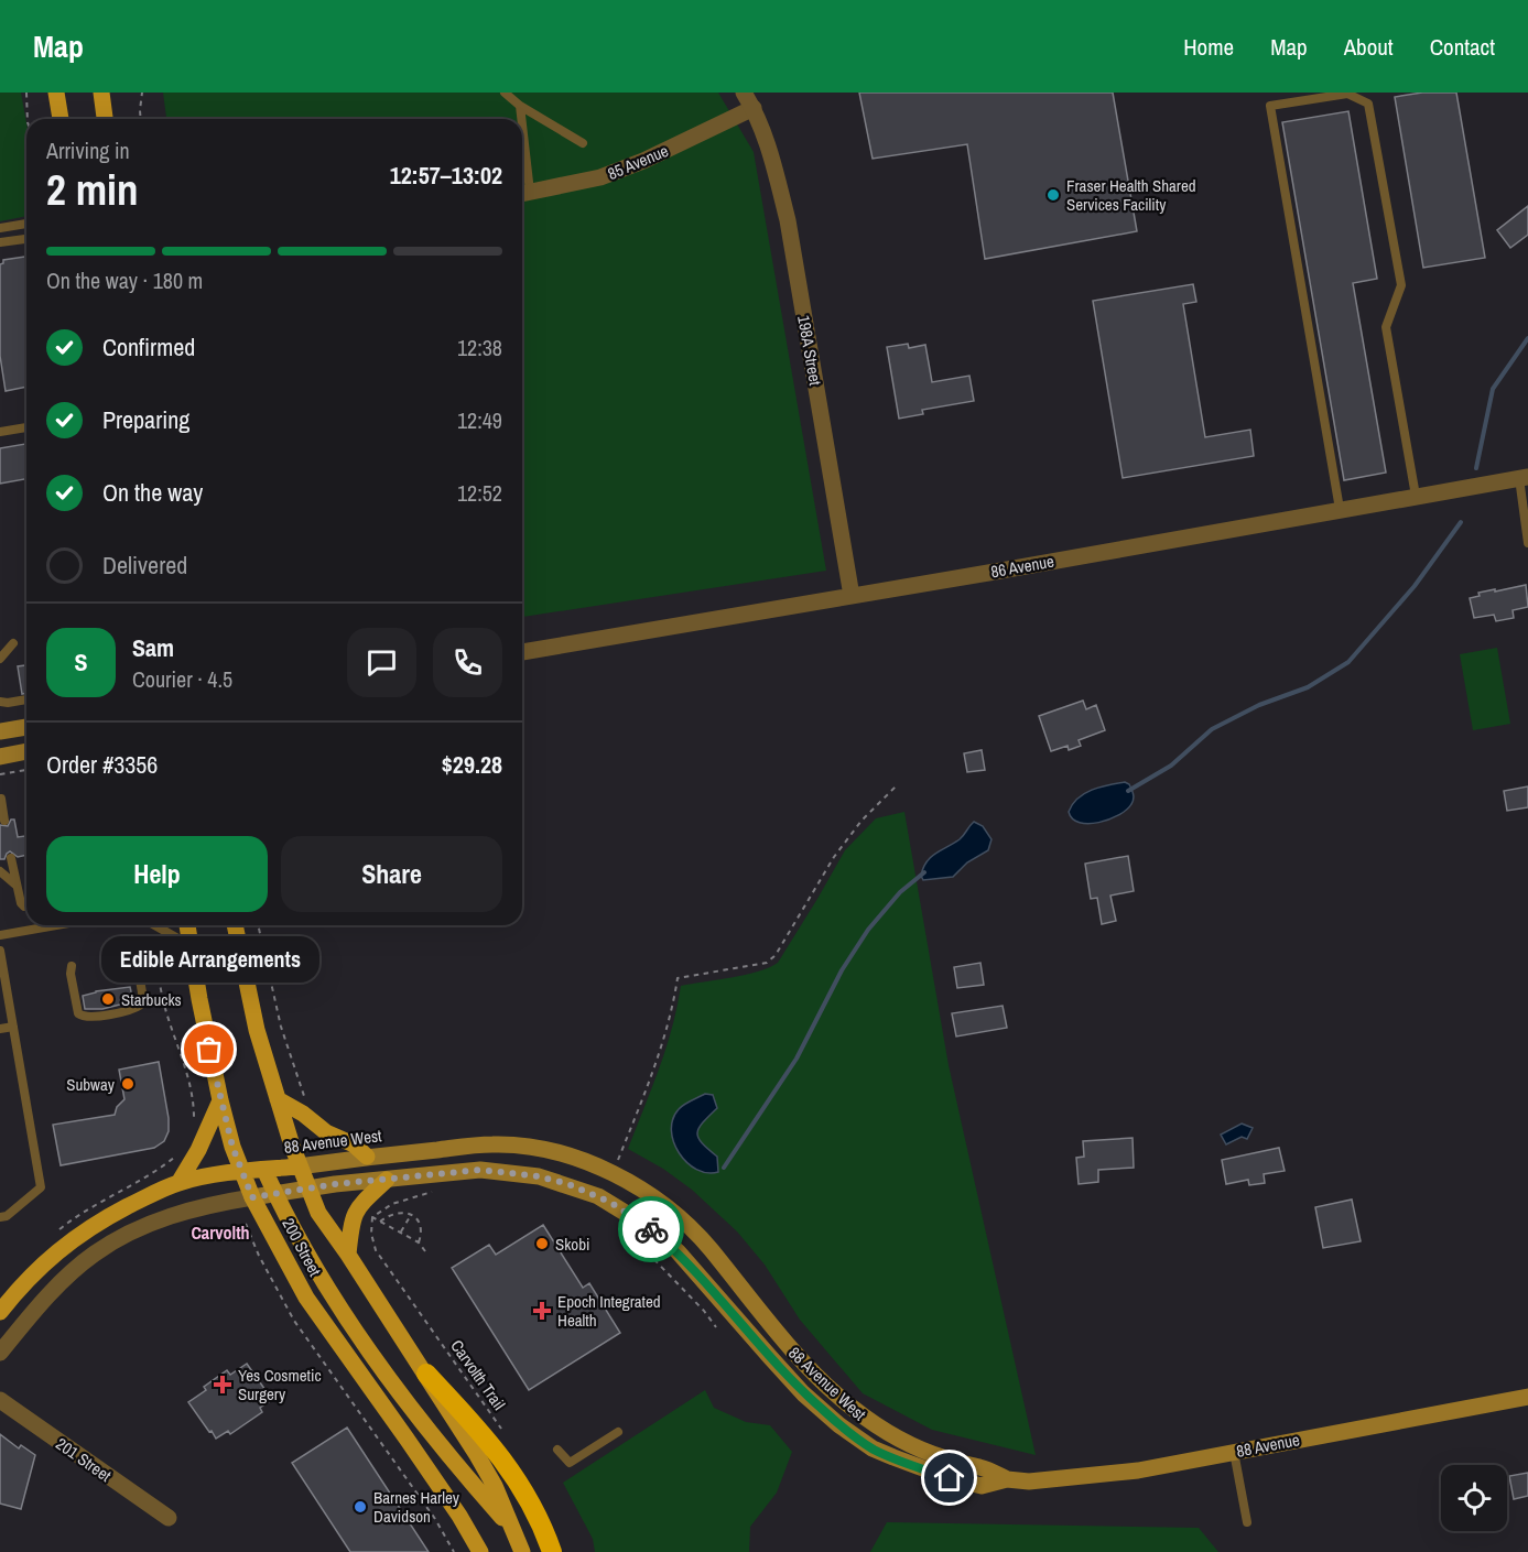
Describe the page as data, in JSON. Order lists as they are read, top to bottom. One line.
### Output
{"streets":{"main road":["88 Avenue West","200 Street","88 Avenue"],"street":["85 Avenue","198A Street","86 Avenue","201 Street"],"path":["Carvolth Trail"]},"crossings":[["85 Avenue","198A Street"],["198A Street","86 Avenue"],["88 Avenue West","200 Street"],["88 Avenue West","88 Avenue"]],"districts":["Carvolth"],"places":{"other":["Fraser Health Shared Services Facility","Starbucks","Edible Arrangements","Subway","Skobi","Barnes Harley Davidson"],"health":["Epoch Integrated Health","Yes Cosmetic Surgery"]},"page":{"header":"Map","nav":["Home","Map","About","Contact"],"heading":["2 min","Arriving in","12:57–13:02"],"panel":["Sam","Courier · 4.5","Order #3356","$29.28"],"bar":"On the way · 180 m","list":[["Confirmed","12:38"],["Preparing","12:49"],["On the way","12:52"],"Delivered"],"round":"S","buttons":["Help","Share"],"bubble":"Edible Arrangements"}}
